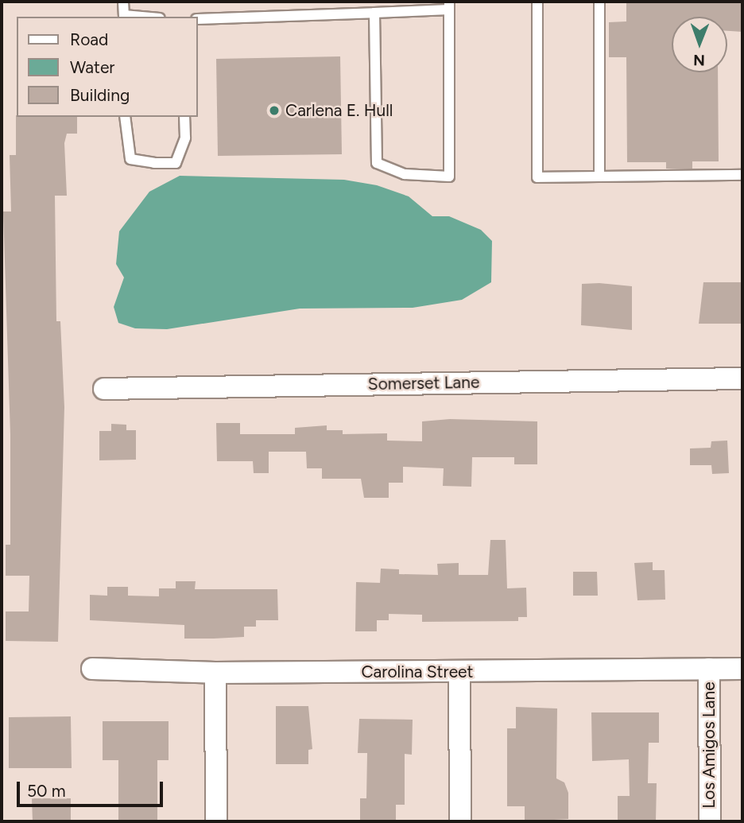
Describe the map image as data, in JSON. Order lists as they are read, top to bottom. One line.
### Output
{"streets":{"street":["Somerset Lane","Carolina Street","Los Amigos Lane"]},"crossings":[["Carolina Street","Los Amigos Lane"]],"places":["Carlena E. Hull"],"legend":["Road","Water","Building"],"scale_bar":"50 m","north":"bottom"}
